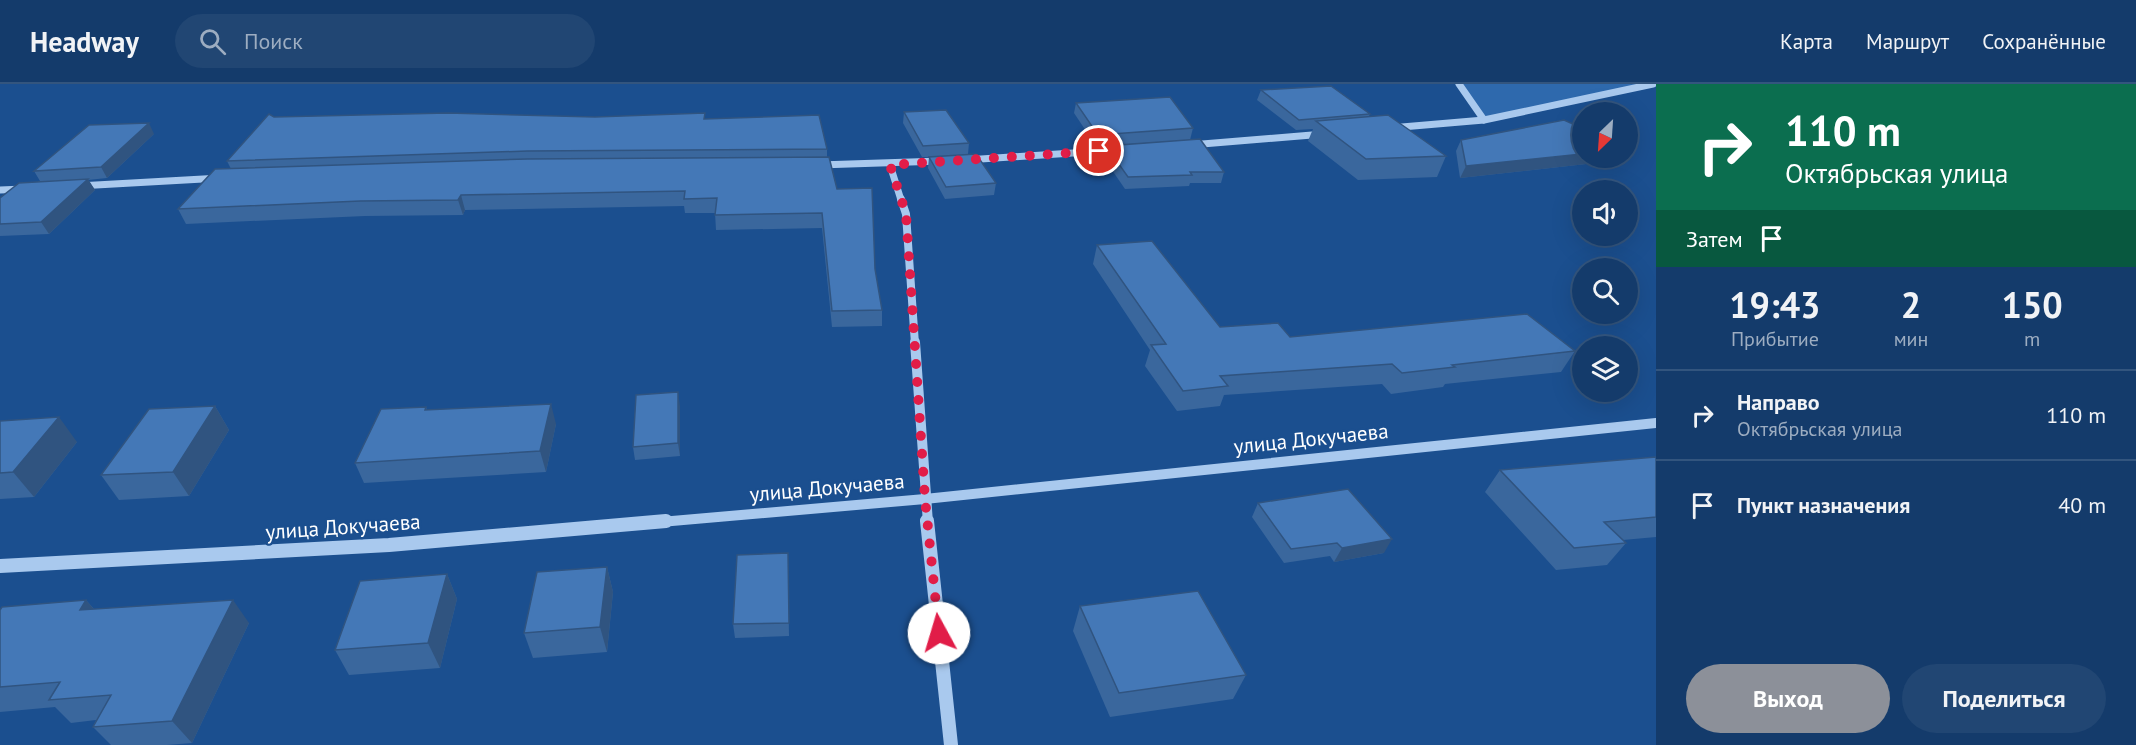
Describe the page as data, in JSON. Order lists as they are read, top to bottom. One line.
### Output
{"streets":{"street":["улица Докучаева"]},"north":"bottom left","page":{"header":"Headway","search":"Поиск","nav":["Карта","Маршрут","Сохранённые"],"turn":["110 m","Октябрьская улица"],"then":"Затем","eta":["19:43","Прибытие","2","мин","150","m"],"list":[{"name":"Направо","note":"Октябрьская улица","value":"110 m"},{"name":"Пункт назначения","value":"40 m"}],"buttons":["Выход","Поделиться"]}}
